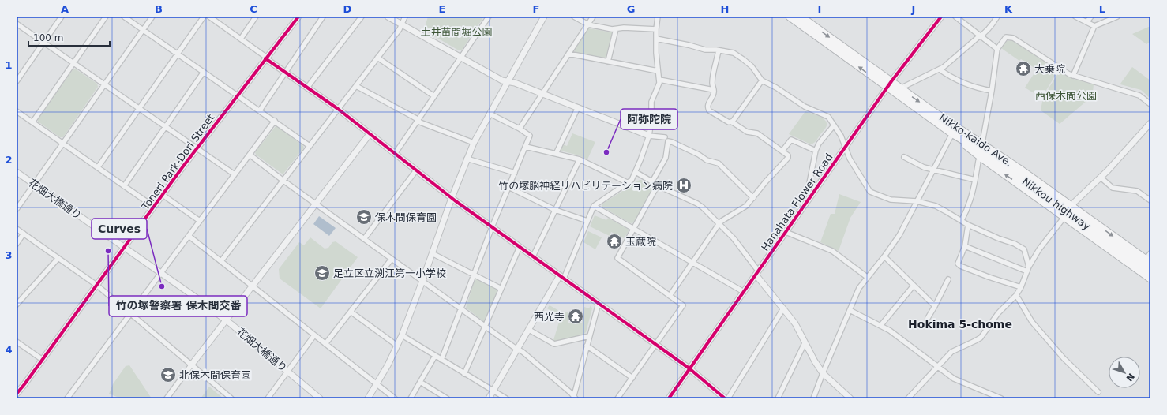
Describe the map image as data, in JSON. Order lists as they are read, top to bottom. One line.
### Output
{"streets":{"highway":["Nikko-kaido Ave.","Nikkou highway"],"street":["Toneri Park-Dori Street","花畑大橋通り","Hanahata Flower Road"]},"crossings":[["Nikko-kaido Ave.","Hanahata Flower Road"],["Nikko-kaido Ave.","Nikkou highway"],["Toneri Park-Dori Street","花畑大橋通り"]],"districts":["Hokima 5-chome"],"parks":["土井苗間堀公園","西保木間公園"],"places":{"temple":["大乗院","玉蔵院","西光寺"],"other":["阿弥陀院","竹の塚警察署 保木間交番","Curves"],"hospital":["竹の塚脳神経リハビリテーション病院"],"school or university":["保木間保育園","足立区立渕江第一小学校","北保木間保育園"]},"scale_bar":"100 m","north":"bottom right","grid":{"columns":["A","B","C","D","E","F","G","H","I","J","K","L"],"rows":["1","2","3","4"]}}
